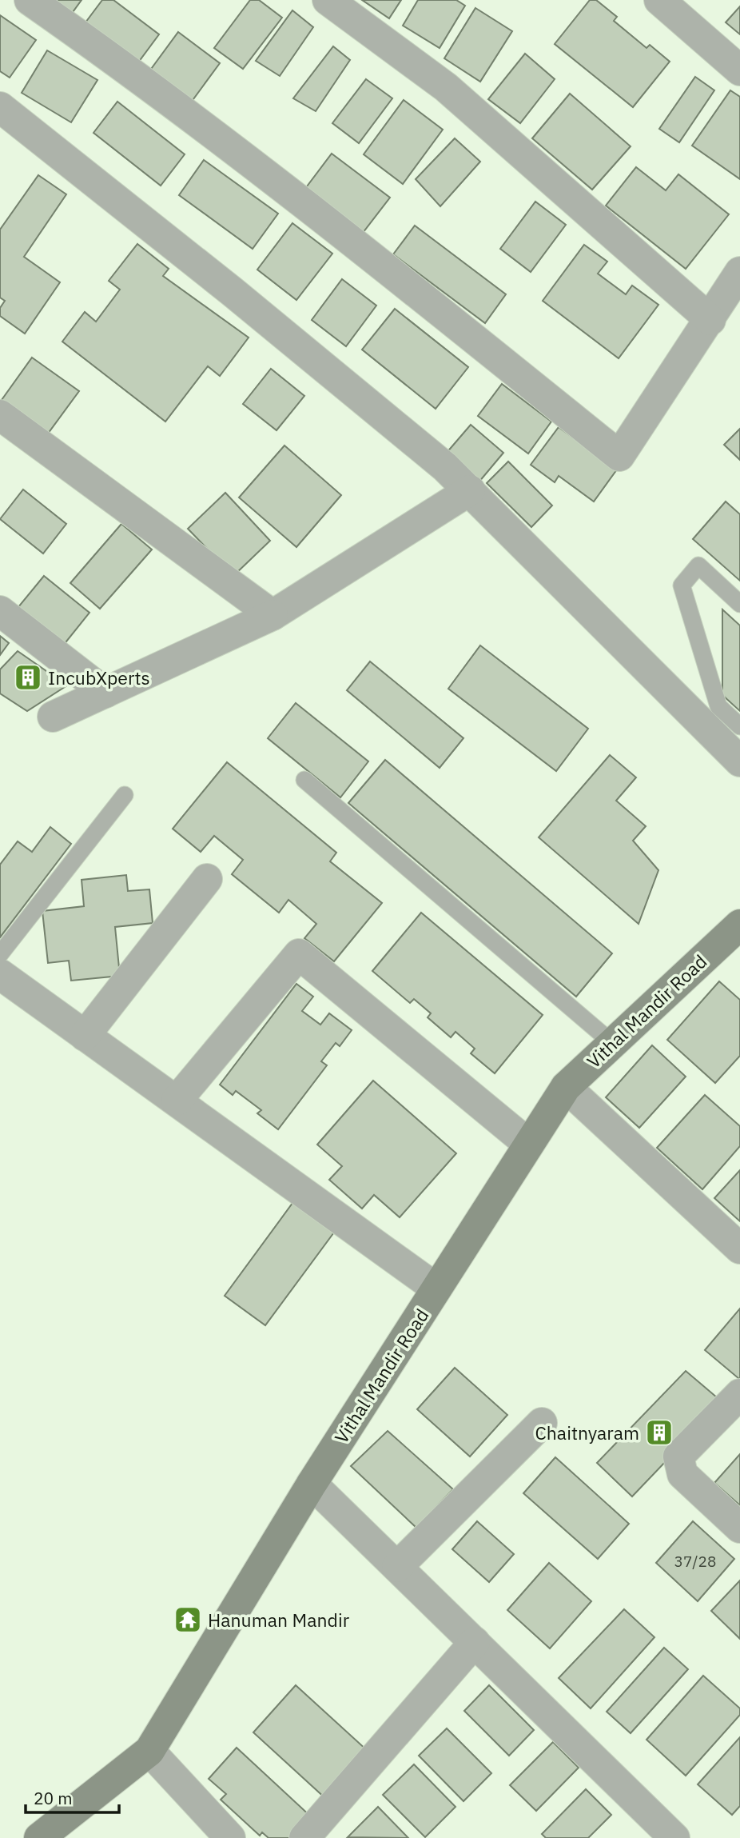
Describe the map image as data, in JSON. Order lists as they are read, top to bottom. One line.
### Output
{"streets":{"street":["Vithal Mandir Road"]},"places":{"building":["IncubXperts","Chaitnyaram"],"temple":["Hanuman Mandir"]},"house_numbers":["37/28"],"scale_bar":"20 m"}
